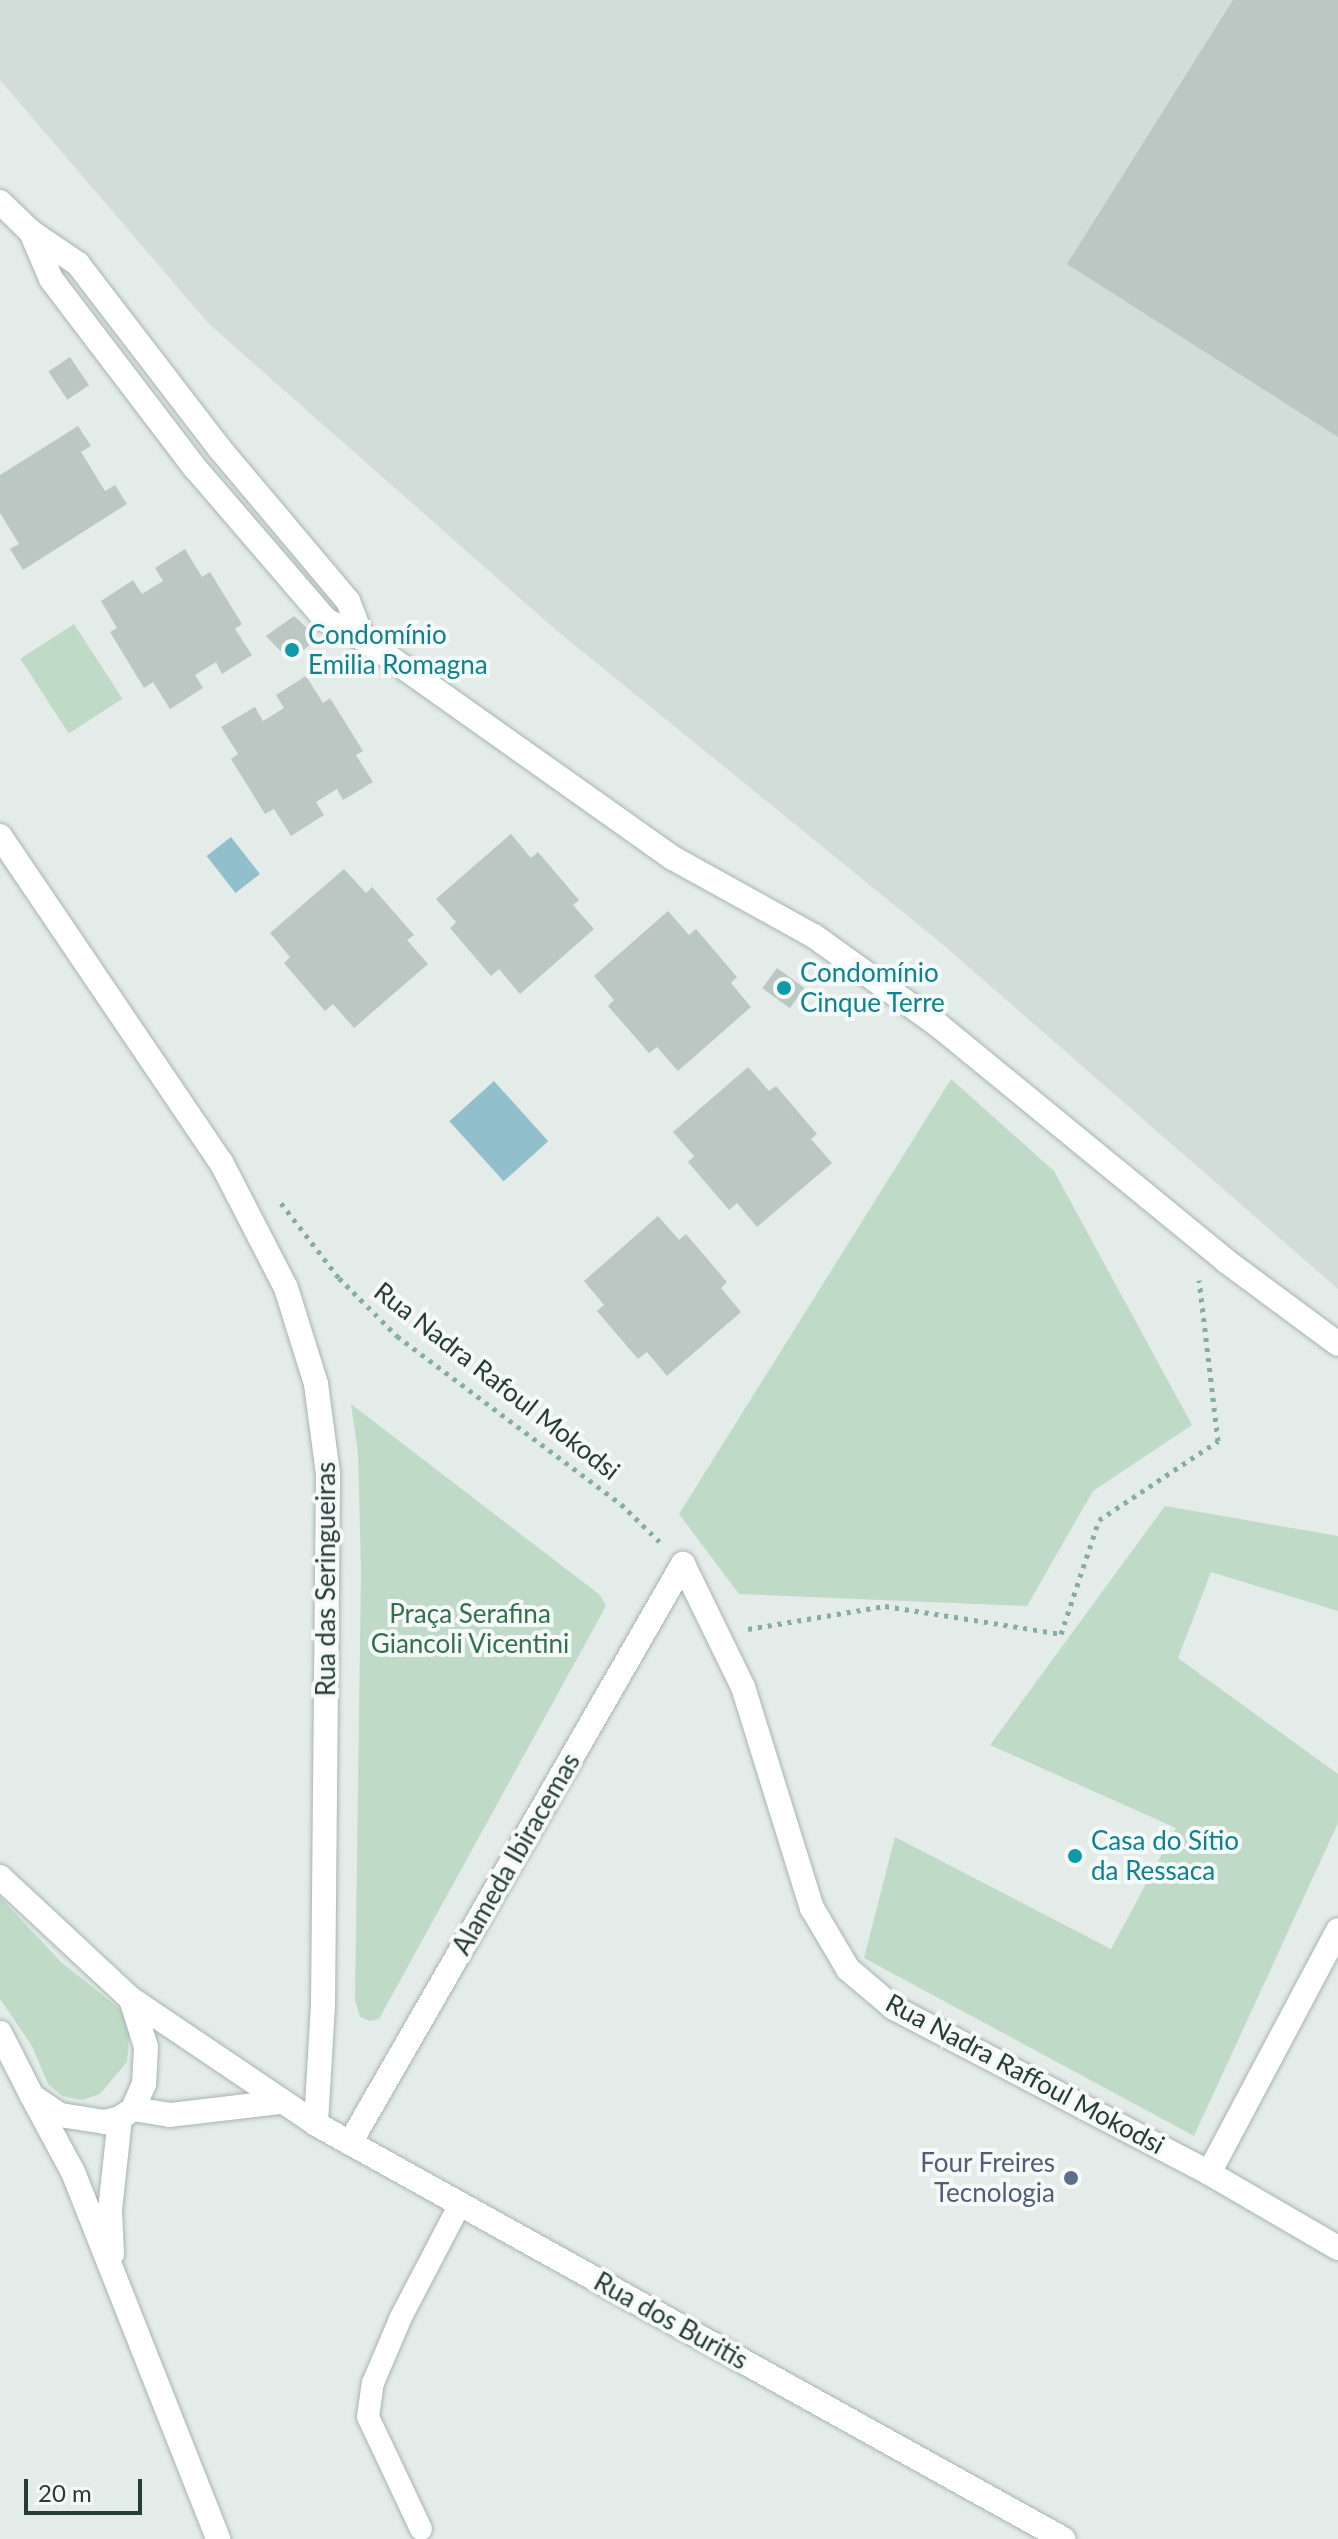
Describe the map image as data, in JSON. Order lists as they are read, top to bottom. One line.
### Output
{"streets":{"street":["Rua das Seringueiras","Alameda Ibiracemas","Rua Nadra Raffoul Mokodsi","Rua dos Buritis"],"path":["Rua Nadra Rafoul Mokodsi"]},"crossings":[["Rua Nadra Rafoul Mokodsi","Alameda Ibiracemas"],["Rua Nadra Rafoul Mokodsi","Rua Nadra Raffoul Mokodsi"],["Rua das Seringueiras","Rua dos Buritis"],["Alameda Ibiracemas","Rua Nadra Raffoul Mokodsi"],["Alameda Ibiracemas","Rua dos Buritis"]],"parks":["Praça Serafina Giancoli Vicentini"],"places":["Condomínio Emilia Romagna","Condomínio Cinque Terre","Casa do Sítio da Ressaca","Four Freires Tecnologia"],"scale_bar":"20 m"}
